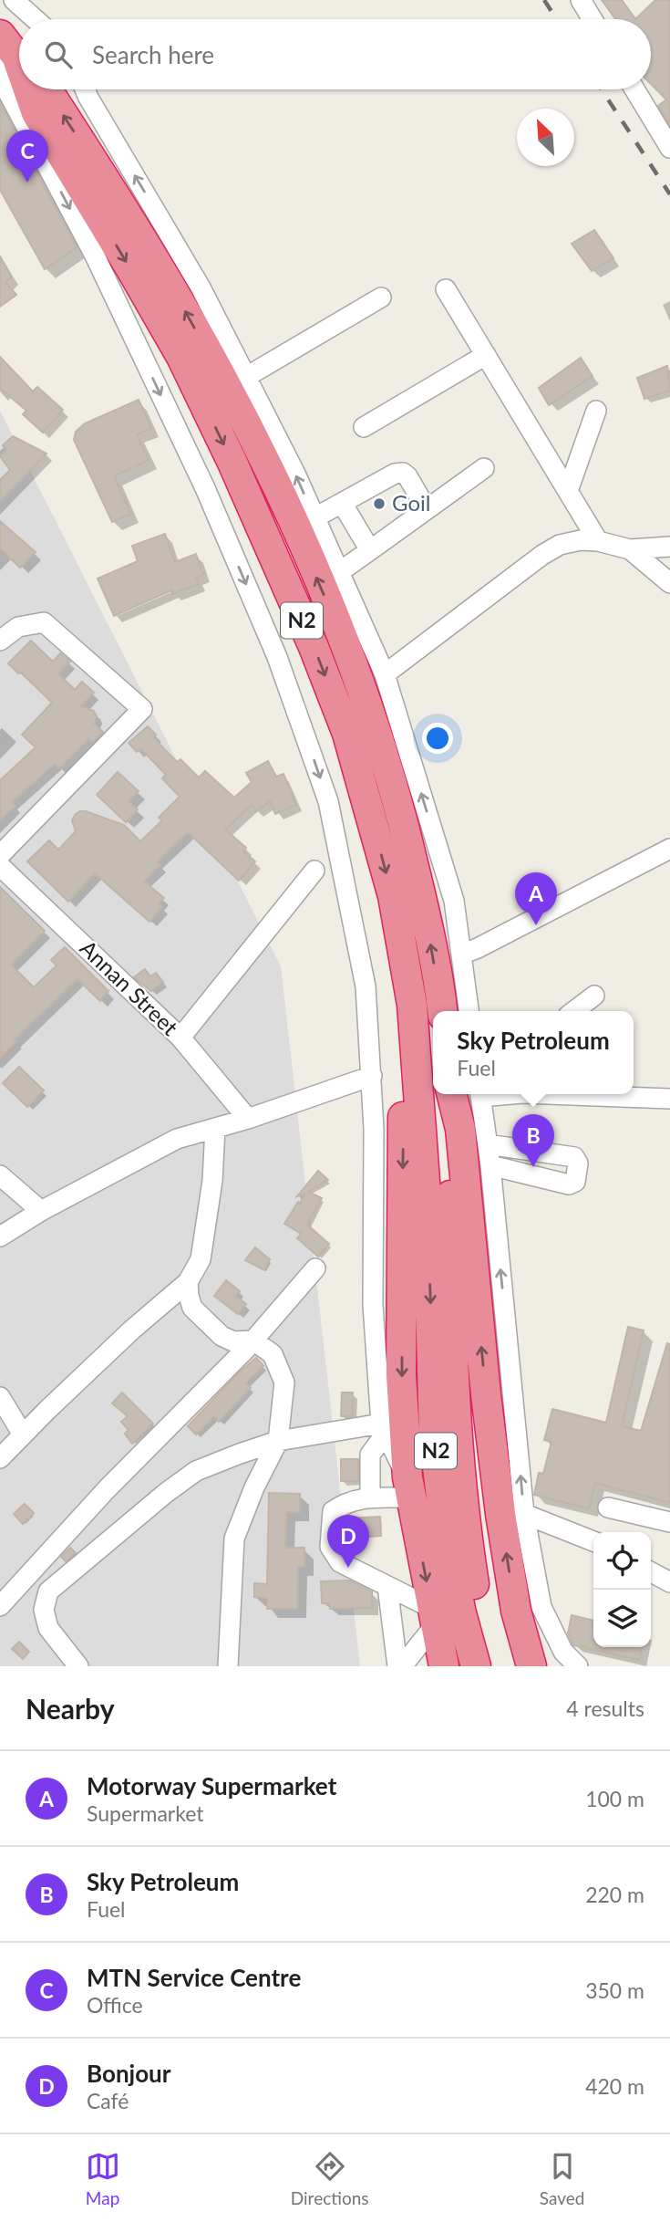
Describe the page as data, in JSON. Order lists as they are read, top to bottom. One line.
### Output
{"streets":{"highway":["N2"],"street":["Annan Street"]},"places":["Goil"],"north":"top left","page":{"search":"Search here","pins":["C","A","B","D"],"popup":["Sky Petroleum","Fuel"],"heading":["Nearby","4 results"],"list":[{"mark":"A","name":"Motorway Supermarket","note":"Supermarket","value":"100 m"},{"mark":"B","name":"Sky Petroleum","note":"Fuel","value":"220 m"},{"mark":"C","name":"MTN Service Centre","note":"Office","value":"350 m"},{"mark":"D","name":"Bonjour","note":"Café","value":"420 m"}],"nav":["Map","Directions","Saved"]}}
